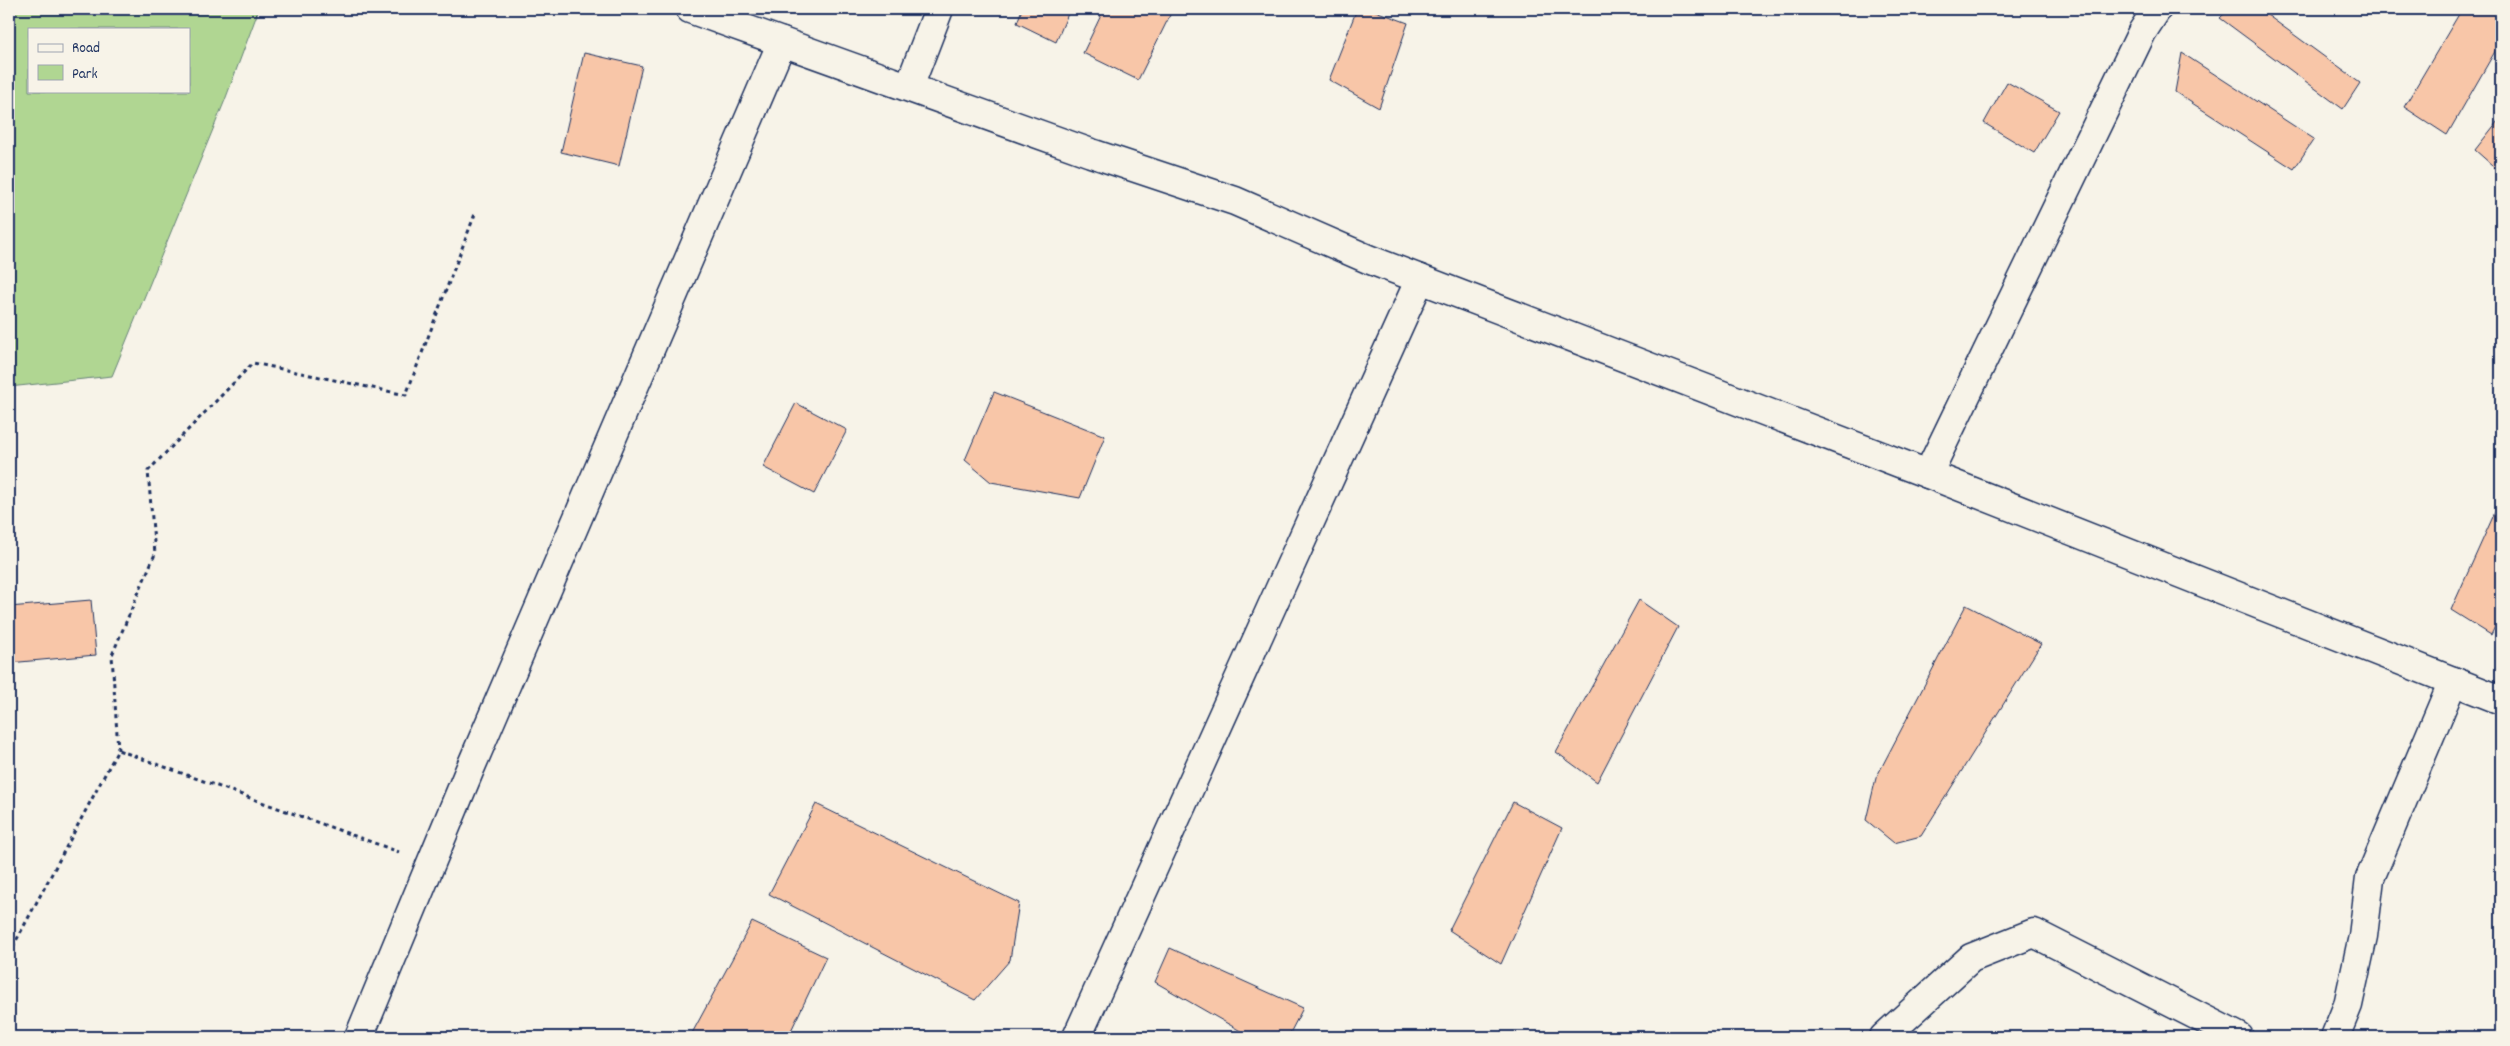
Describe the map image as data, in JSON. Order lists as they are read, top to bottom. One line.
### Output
{"legend":["Road","Park"]}
